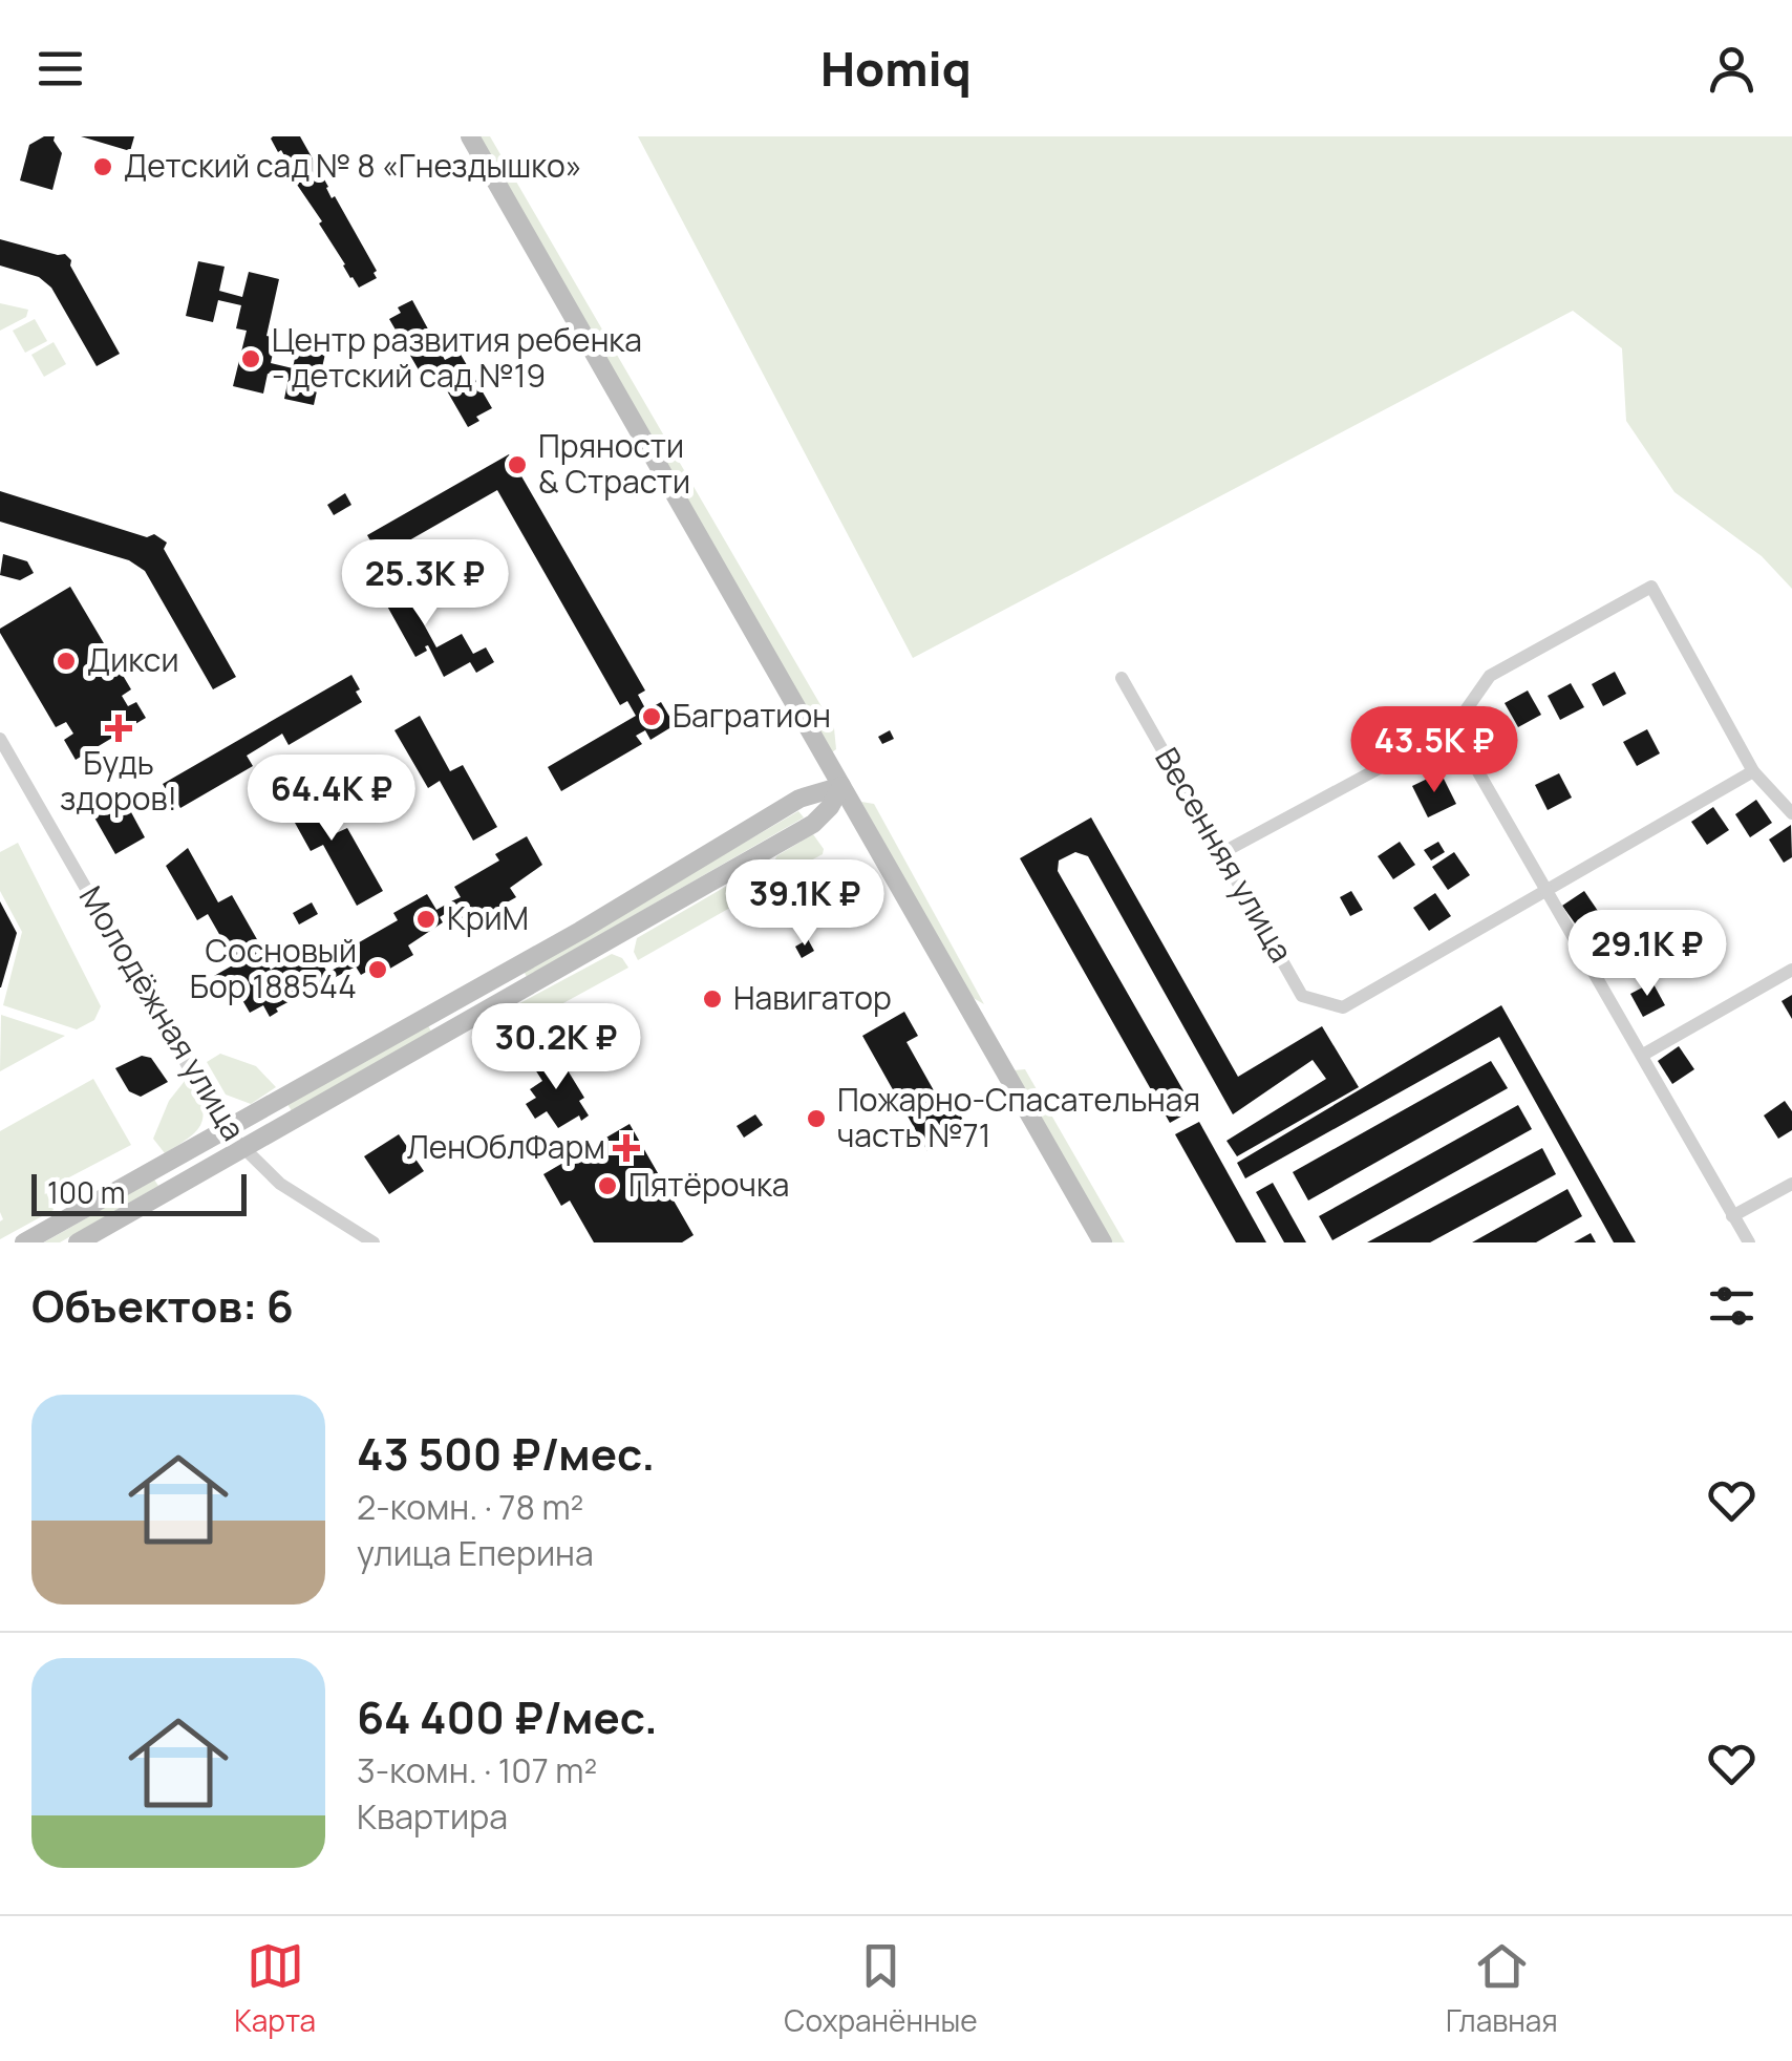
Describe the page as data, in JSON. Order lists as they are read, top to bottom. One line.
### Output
{"streets":{"street":["Весенняя улица","Молодёжная улица"]},"places":{"other":["Детский сад № 8 «Гнездышко»","Центр развития ребенка - детский сад №19","Пряности & Страсти","Дикси","Багратион","КриМ","Сосновый Бор 188544","Навигатор","Пожарно-Спасательная часть №71","Пятёрочка"],"health":["Будь здоров!","ЛенОблФарм"]},"scale_bar":"100 m","page":{"header":"Homiq","price":["25.3K ₽","43.5K ₽","64.4K ₽","39.1K ₽","29.1K ₽","30.2K ₽"],"scale":"100 m","heading":"Объектов: 6","list":[{"name":"43 500 ₽/мес.","note":"2-комн. · 78 m² · улица Еперина"},{"name":"64 400 ₽/мес.","note":"3-комн. · 107 m² · Квартира"}],"tabs":["Карта","Сохранённые","Главная"]}}
